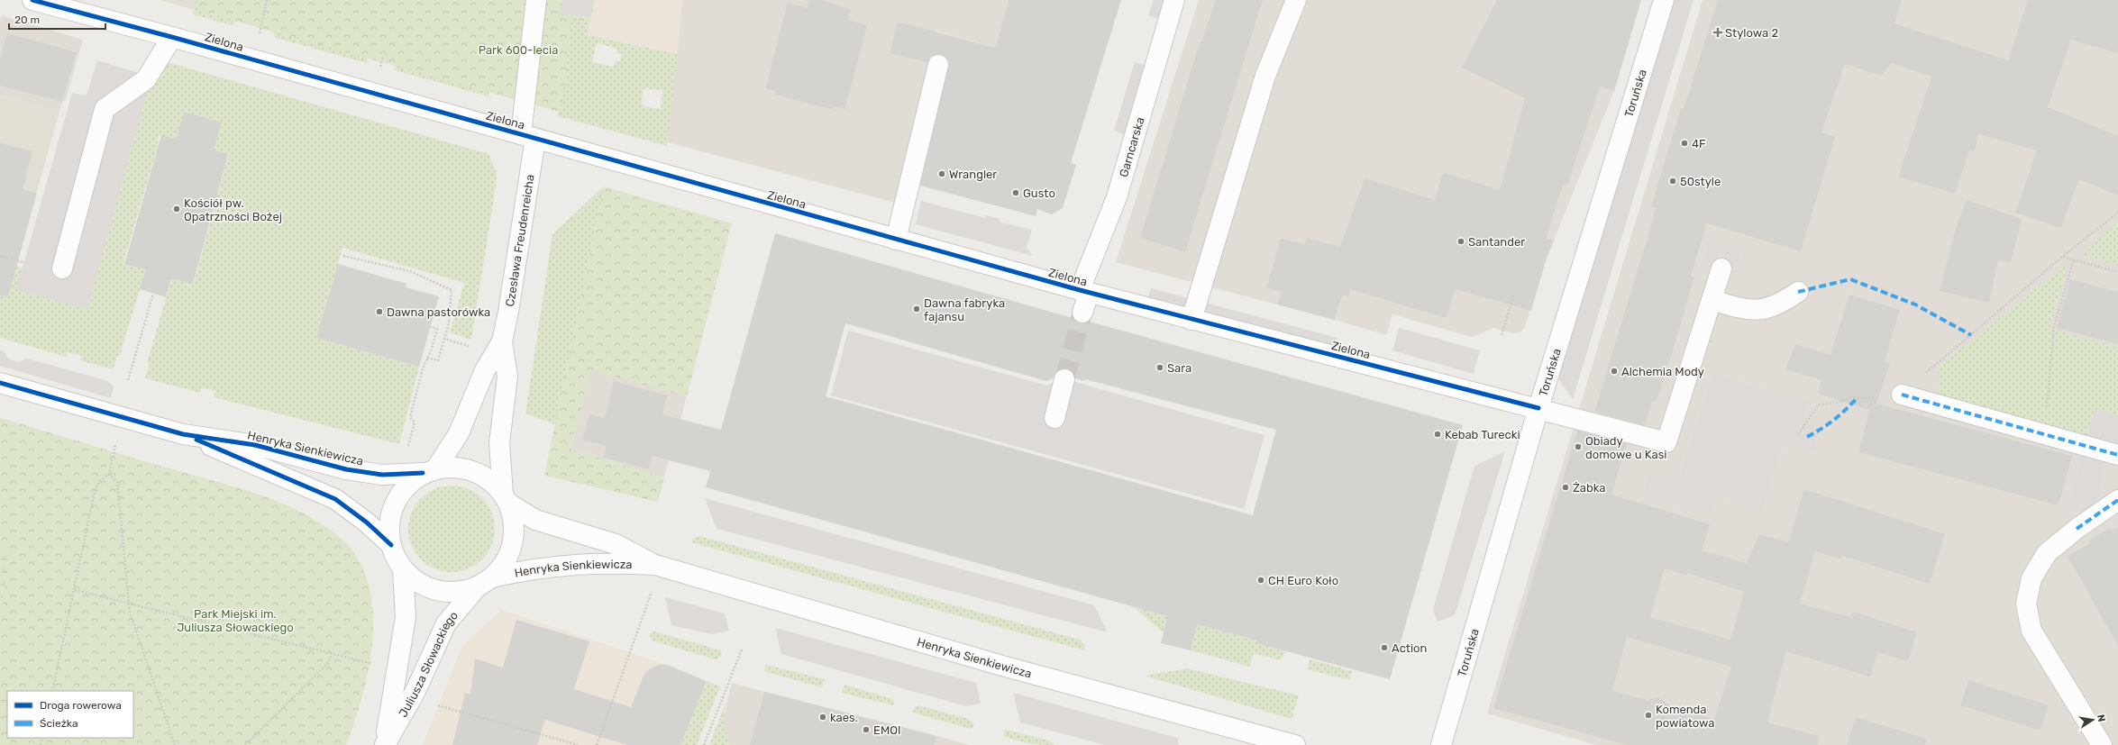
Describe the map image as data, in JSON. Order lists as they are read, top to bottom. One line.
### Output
{"streets":{"street":["Zielona","Toruńska","Garncarska","Czesława Freudenreicha","Henryka Sienkiewicza","Juliusza Słowackiego"]},"crossings":[["Zielona","Toruńska"],["Zielona","Garncarska"],["Zielona","Czesława Freudenreicha"],["Czesława Freudenreicha","Henryka Sienkiewicza"],["Czesława Freudenreicha","Juliusza Słowackiego"],["Henryka Sienkiewicza","Juliusza Słowackiego"]],"parks":["Park 600-lecia","Park Miejski im. Juliusza Słowackiego"],"places":{"health":["Stylowa 2"],"other":["4F","Wrangler","50style","Gusto","Kościół pw. Opatrzności Bożej","Santander","Dawna fabryka fajansu","Dawna pastorówka","Sara","Alchemia Mody","Kebab Turecki","Obiady domowe u Kasi","Żabka","CH Euro Koło","Action","Komenda powiatowa","kaes.","EMOI"]},"legend":["Droga rowerowa","Ścieżka"],"scale_bar":"20 m","north":"right"}
